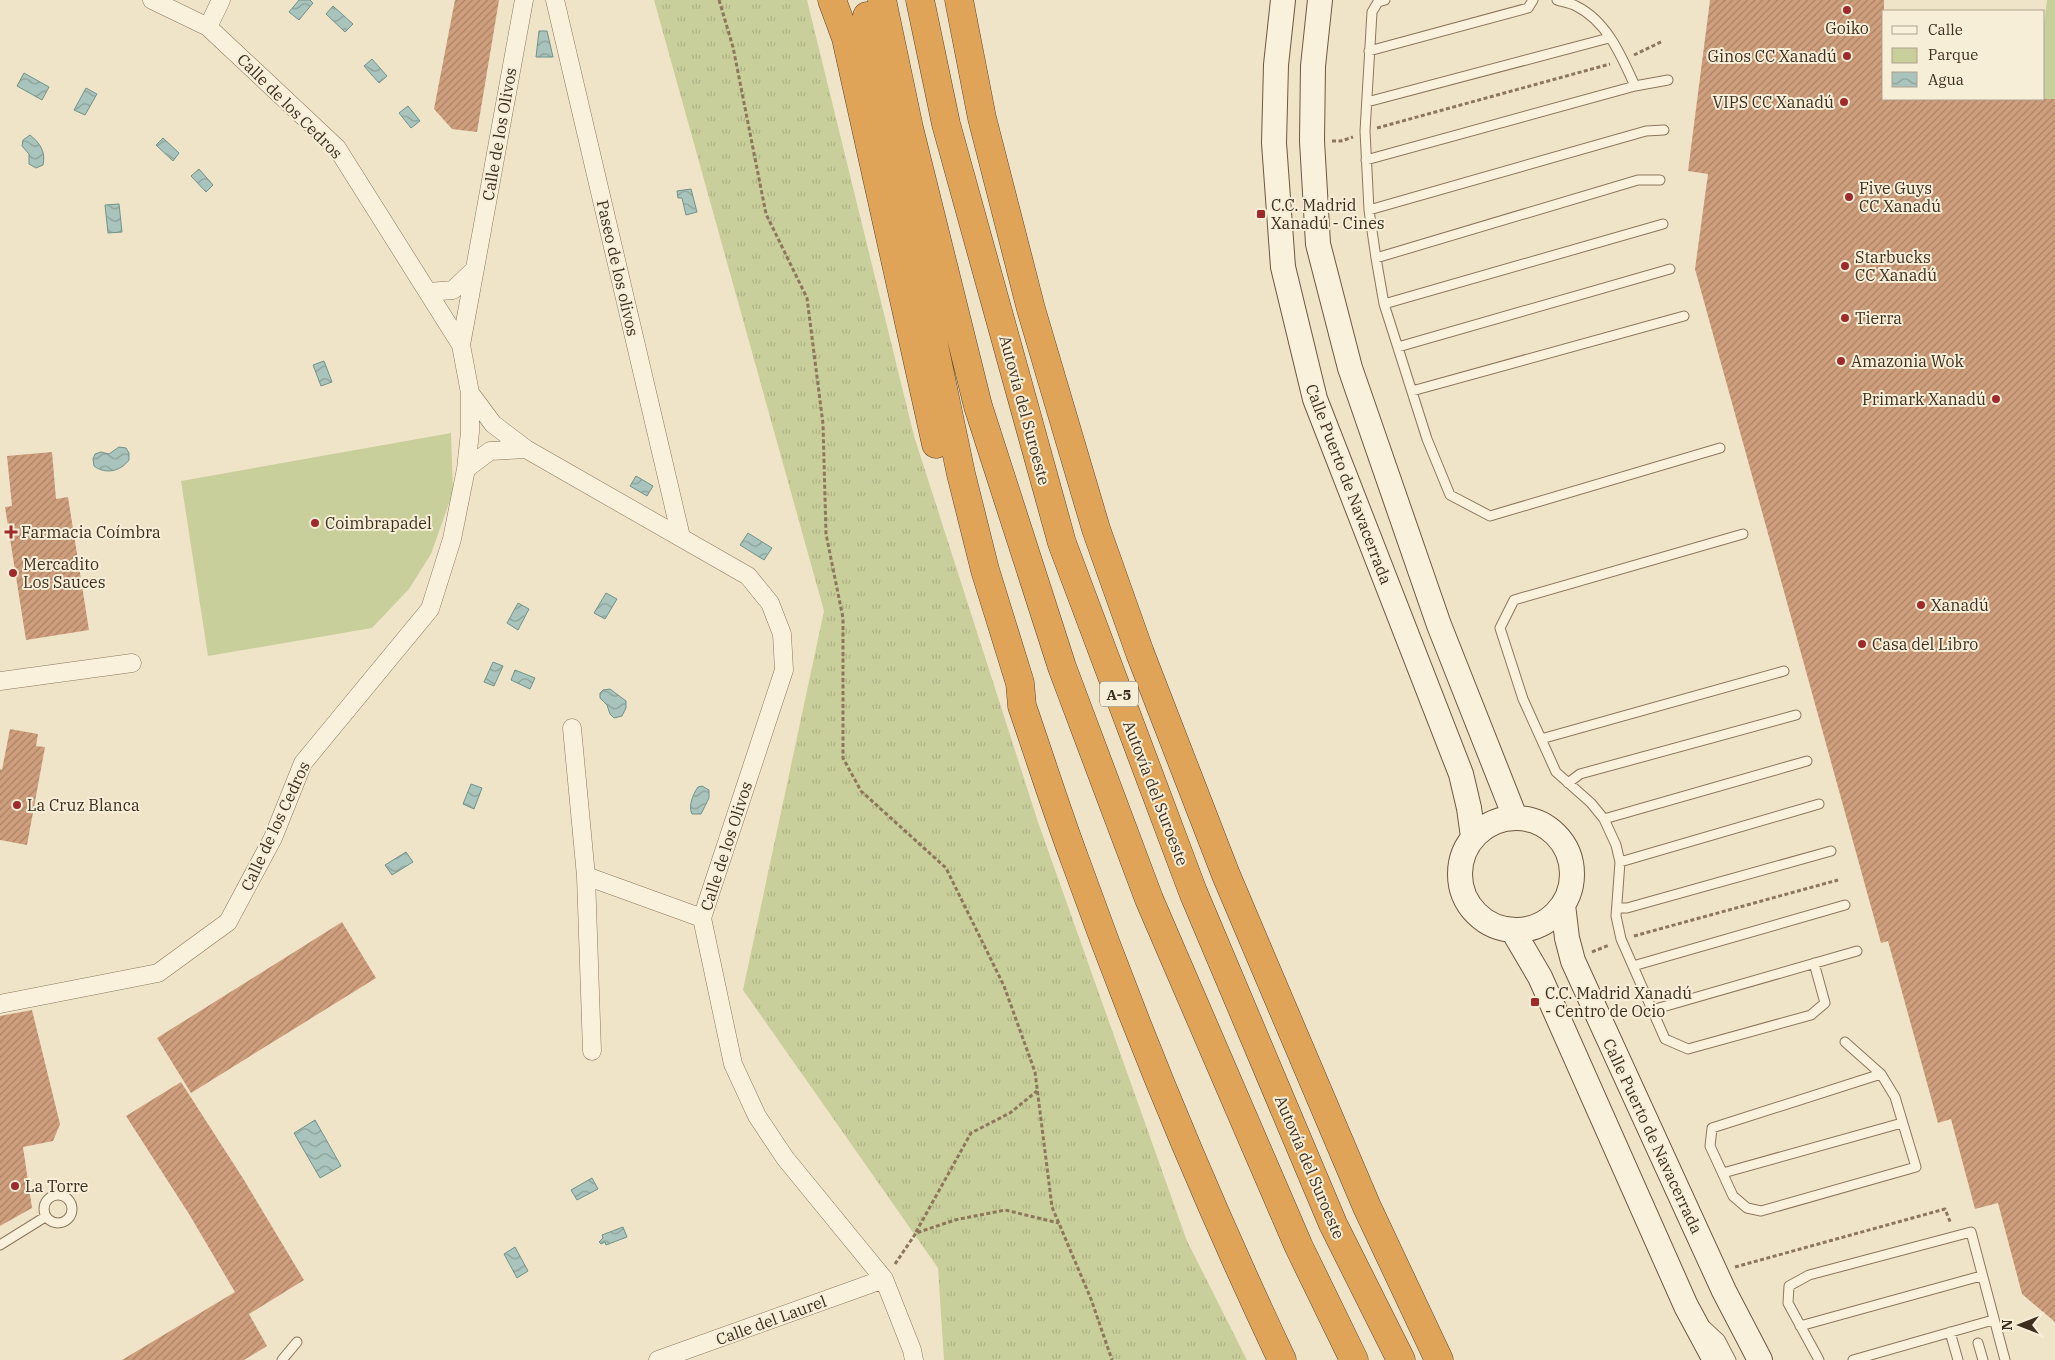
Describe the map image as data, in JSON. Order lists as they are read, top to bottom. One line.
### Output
{"streets":{"highway":["Autovía del Suroeste","A-5"],"street":["Calle de los Cedros","Calle de los Olivos","Paseo de los olivos","Calle Puerto de Navacerrada","Calle del Laurel"]},"crossings":[["Calle de los Cedros","Calle de los Olivos"],["Calle de los Olivos","Paseo de los olivos"],["Calle de los Olivos","Calle del Laurel"]],"places":{"other":["Goiko","Ginos CC Xanadú","VIPS CC Xanadú","Five Guys CC Xanadú","Starbucks CC Xanadú","Tierra","Amazonia Wok","Primark Xanadú","Coimbrapadel","Mercadito Los Sauces","Xanadú","Casa del Libro","La Cruz Blanca","La Torre"],"transit":["C.C. Madrid Xanadú - Cines","C.C. Madrid Xanadú - Centro de Ocio"],"health":["Farmacia Coímbra"]},"legend":["Calle","Parque","Agua"],"north":"left"}
